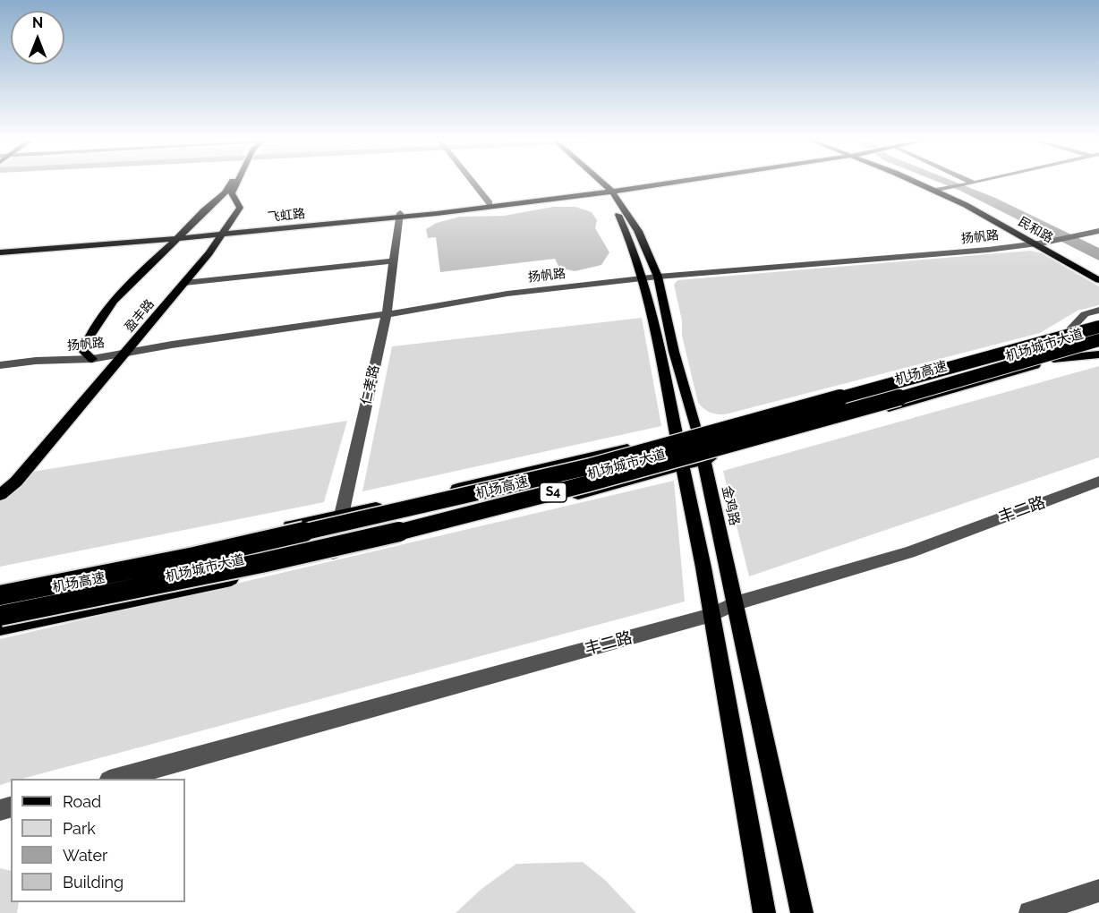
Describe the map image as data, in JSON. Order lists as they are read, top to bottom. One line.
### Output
{"streets":{"highway":["机场高速","S4"],"main road":["飞虹路","民和路","盈丰路","机场城市大道","金鸡路"],"street":["扬帆路","仁孝路","丰二路"]},"crossings":[["飞虹路","盈丰路"],["飞虹路","仁孝路"],["飞虹路","金鸡路"],["民和路","扬帆路"],["扬帆路","盈丰路"],["扬帆路","仁孝路"],["扬帆路","金鸡路"],["机场城市大道","机场高速"],["机场城市大道","仁孝路"],["机场城市大道","金鸡路"],["金鸡路","丰二路"]],"legend":["Road","Park","Water","Building"],"north":"top"}
